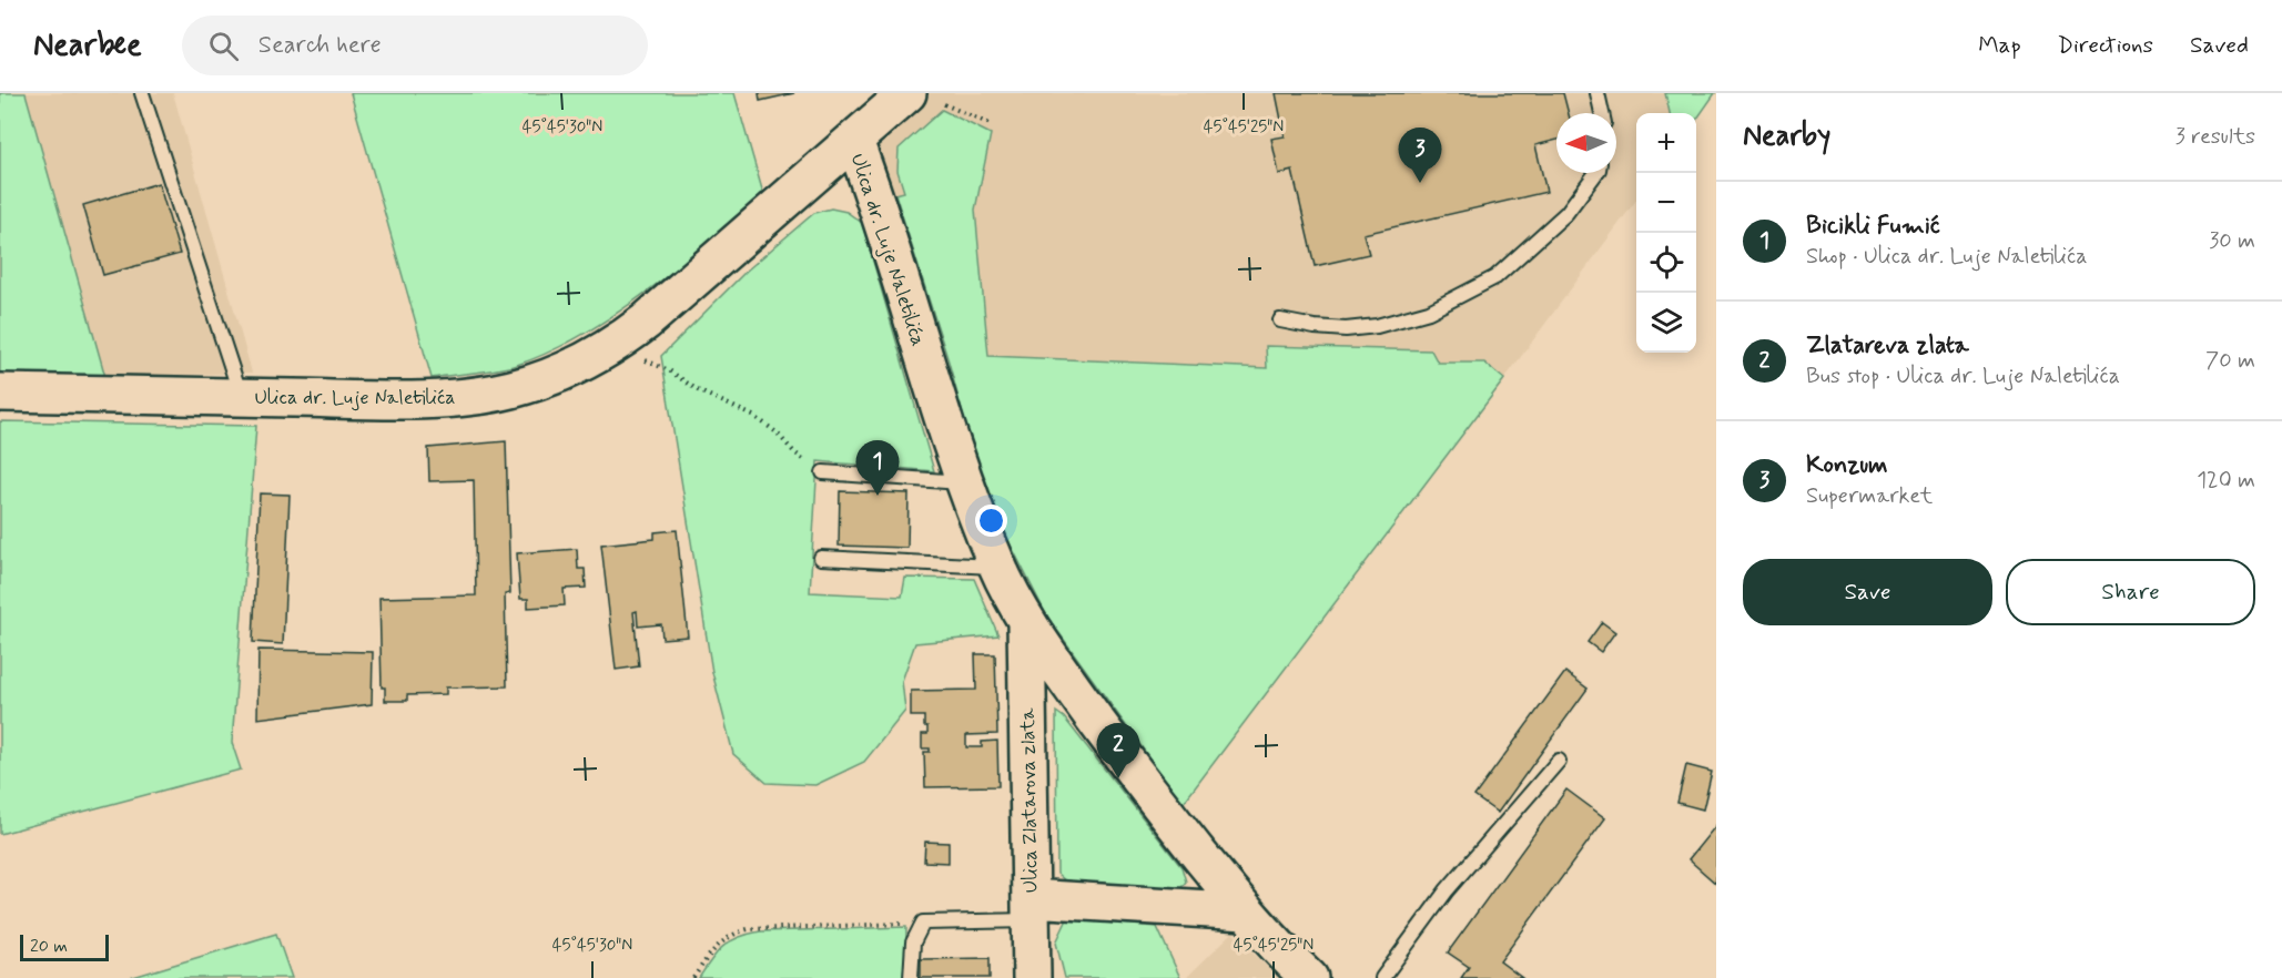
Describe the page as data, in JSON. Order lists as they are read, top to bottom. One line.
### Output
{"streets":{"street":["Ulica dr. Luje Naletilića","Ulica Zlatarova zlata"]},"crossings":[["Ulica dr. Luje Naletilića","Ulica Zlatarova zlata"]],"scale_bar":"20 m","north":"left","page":{"header":"Nearbee","search":"Search here","nav":["Map","Directions","Saved"],"heading":["Nearby","3 results"],"map_buttons":["+","−"],"pins":["3","1","2"],"list":[{"mark":"1","name":"Bicikli Fumić","note":"Shop · Ulica dr. Luje Naletilića","value":"30 m"},{"mark":"2","name":"Zlatareva zlata","note":"Bus stop · Ulica dr. Luje Naletilića","value":"70 m"},{"mark":"3","name":"Konzum","note":"Supermarket","value":"120 m"}],"buttons":["Save","Share"],"scale":"20 m"},"coordinates":["45°45'30\"N","45°45'25\"N"]}
